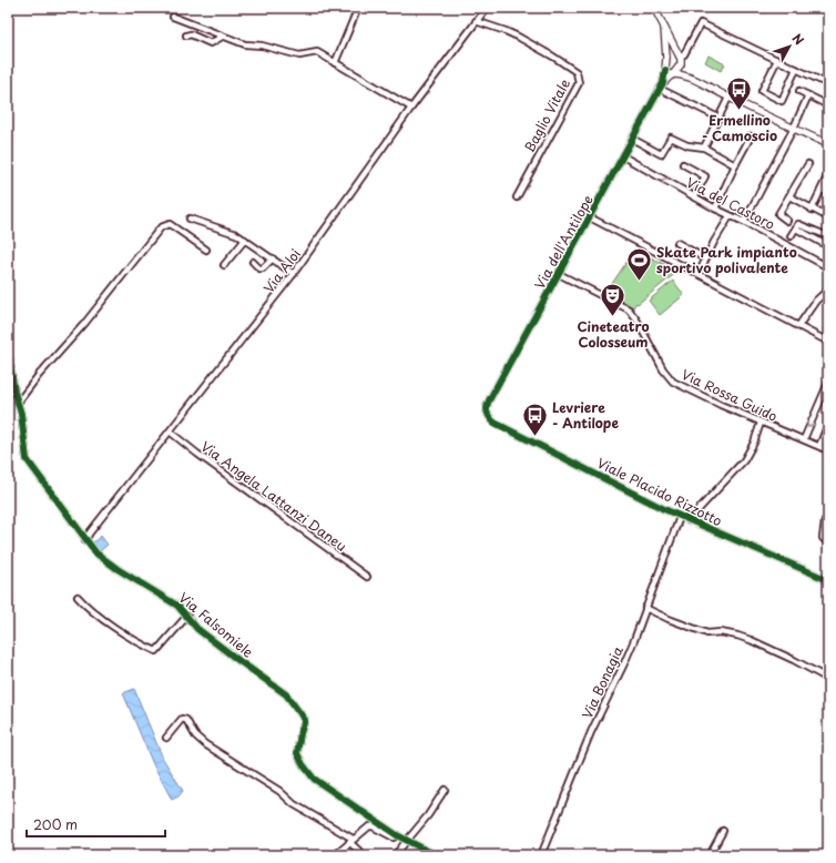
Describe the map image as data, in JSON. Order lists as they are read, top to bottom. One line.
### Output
{"streets":{"street":["Baglio Vitale","Via del Castoro","Via dell'Antilope","Via Aloi","Via Rossa Guido","Viale Placido Rizzotto","Via Angela Lattanzi Daneu","Via Falsomiele","Via Bonagia"]},"crossings":[["Baglio Vitale","Via Aloi"],["Via del Castoro","Via dell'Antilope"],["Via dell'Antilope","Via Rossa Guido"],["Via dell'Antilope","Viale Placido Rizzotto"],["Via Aloi","Via Angela Lattanzi Daneu"],["Via Aloi","Via Falsomiele"],["Viale Placido Rizzotto","Via Bonagia"]],"one_way":["Via del Castoro"],"places":{"bus stop":["Ermellino - Camoscio","Levriere - Antilope"],"sports":["Skate Park impianto sportivo polivalente"],"theatre":["Cineteatro Colosseum"]},"scale_bar":"200 m","north":"top right"}
